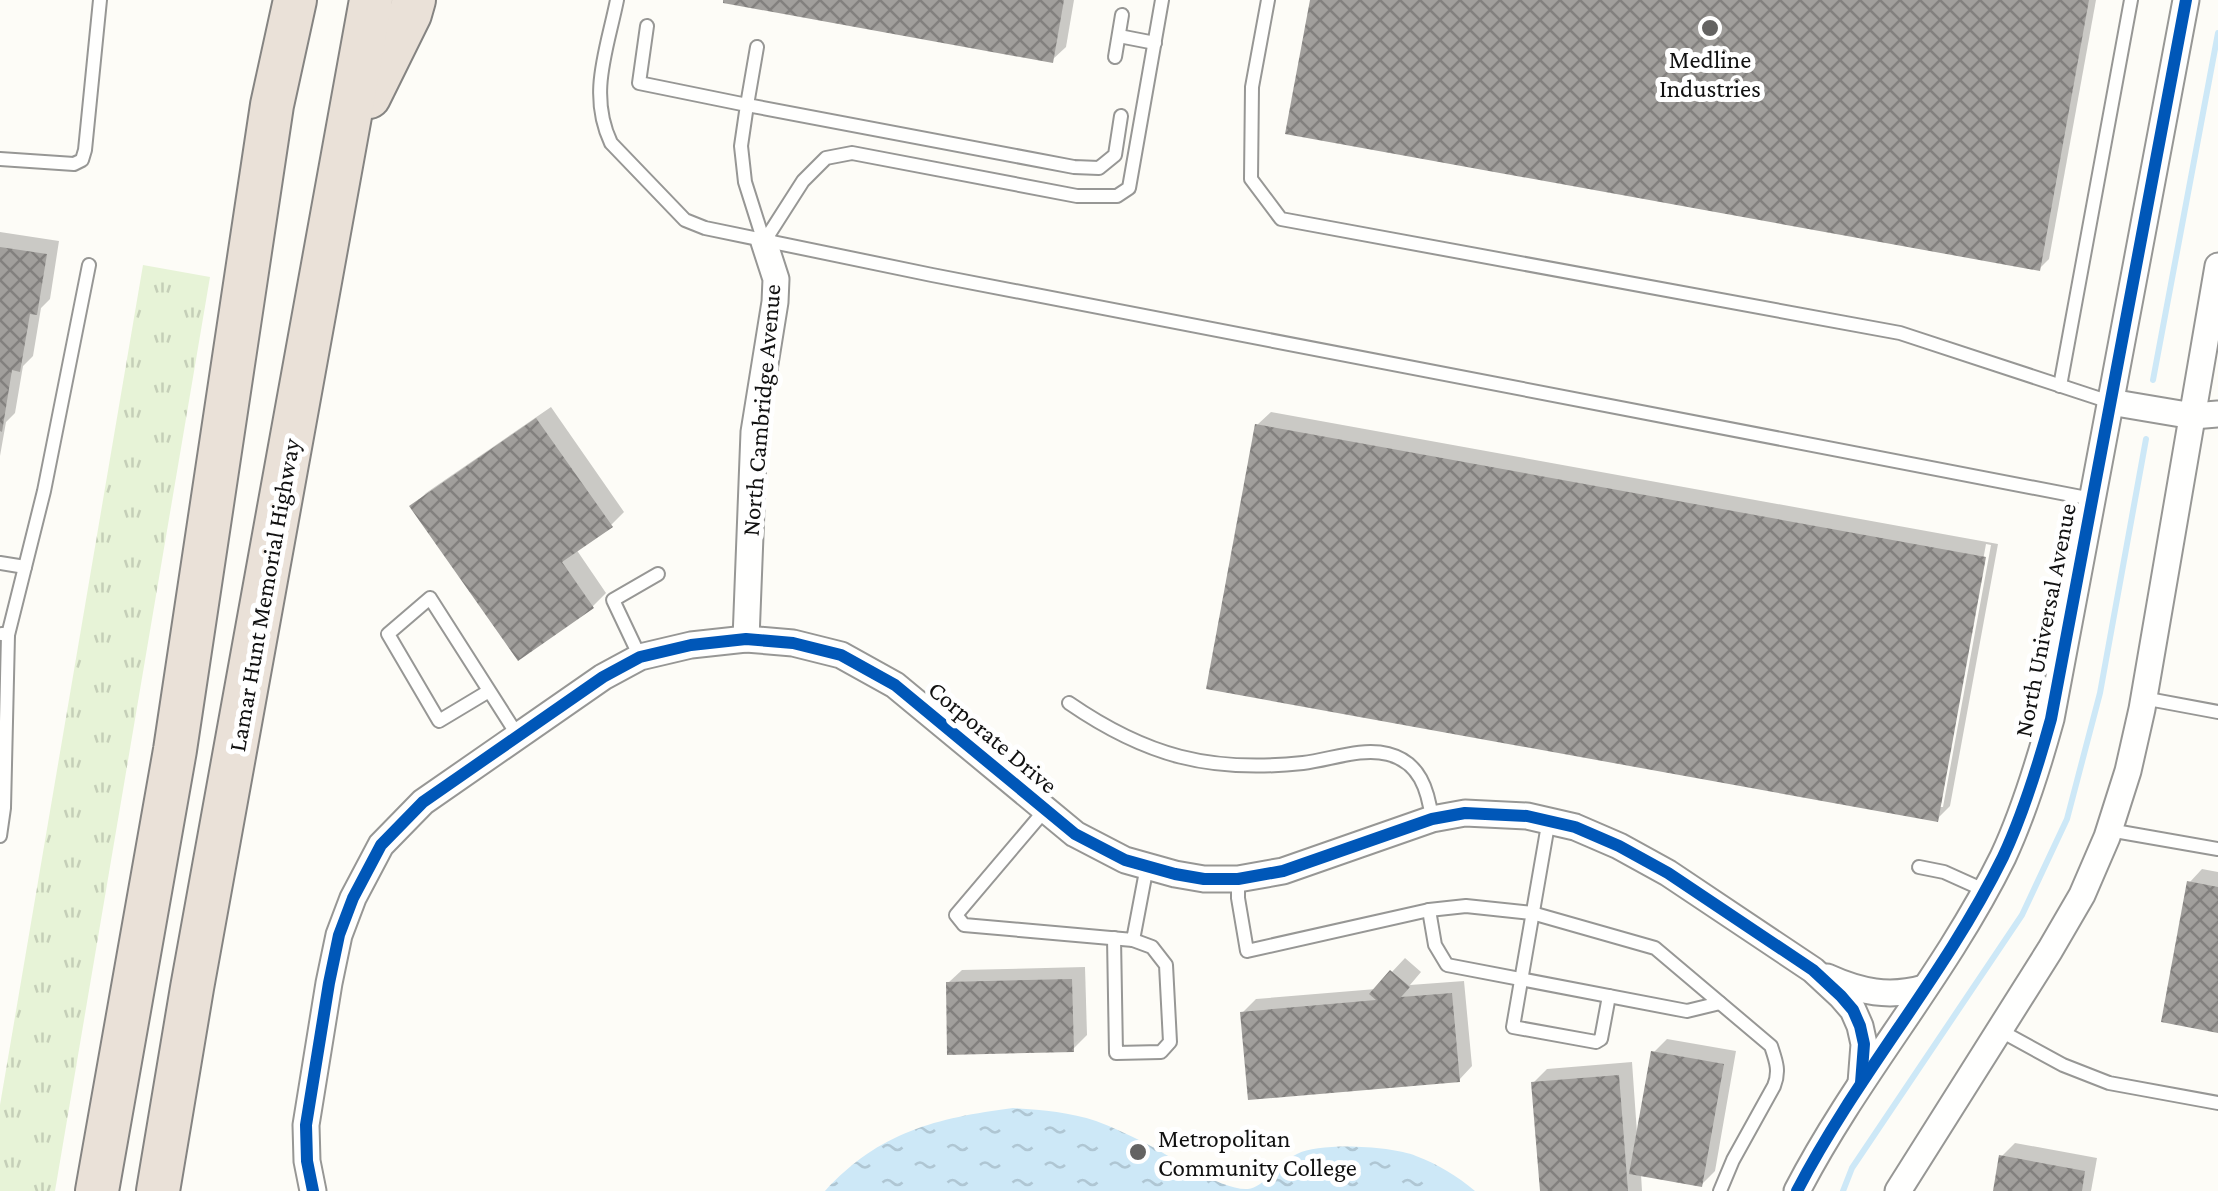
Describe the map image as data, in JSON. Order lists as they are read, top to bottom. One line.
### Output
{"streets":{"highway":["Lamar Hunt Memorial Highway"],"street":["North Cambridge Avenue","North Universal Avenue","Corporate Drive"]},"crossings":[["North Cambridge Avenue","Corporate Drive"],["North Universal Avenue","Corporate Drive"]],"places":["Medline Industries","Metropolitan Community College"]}
